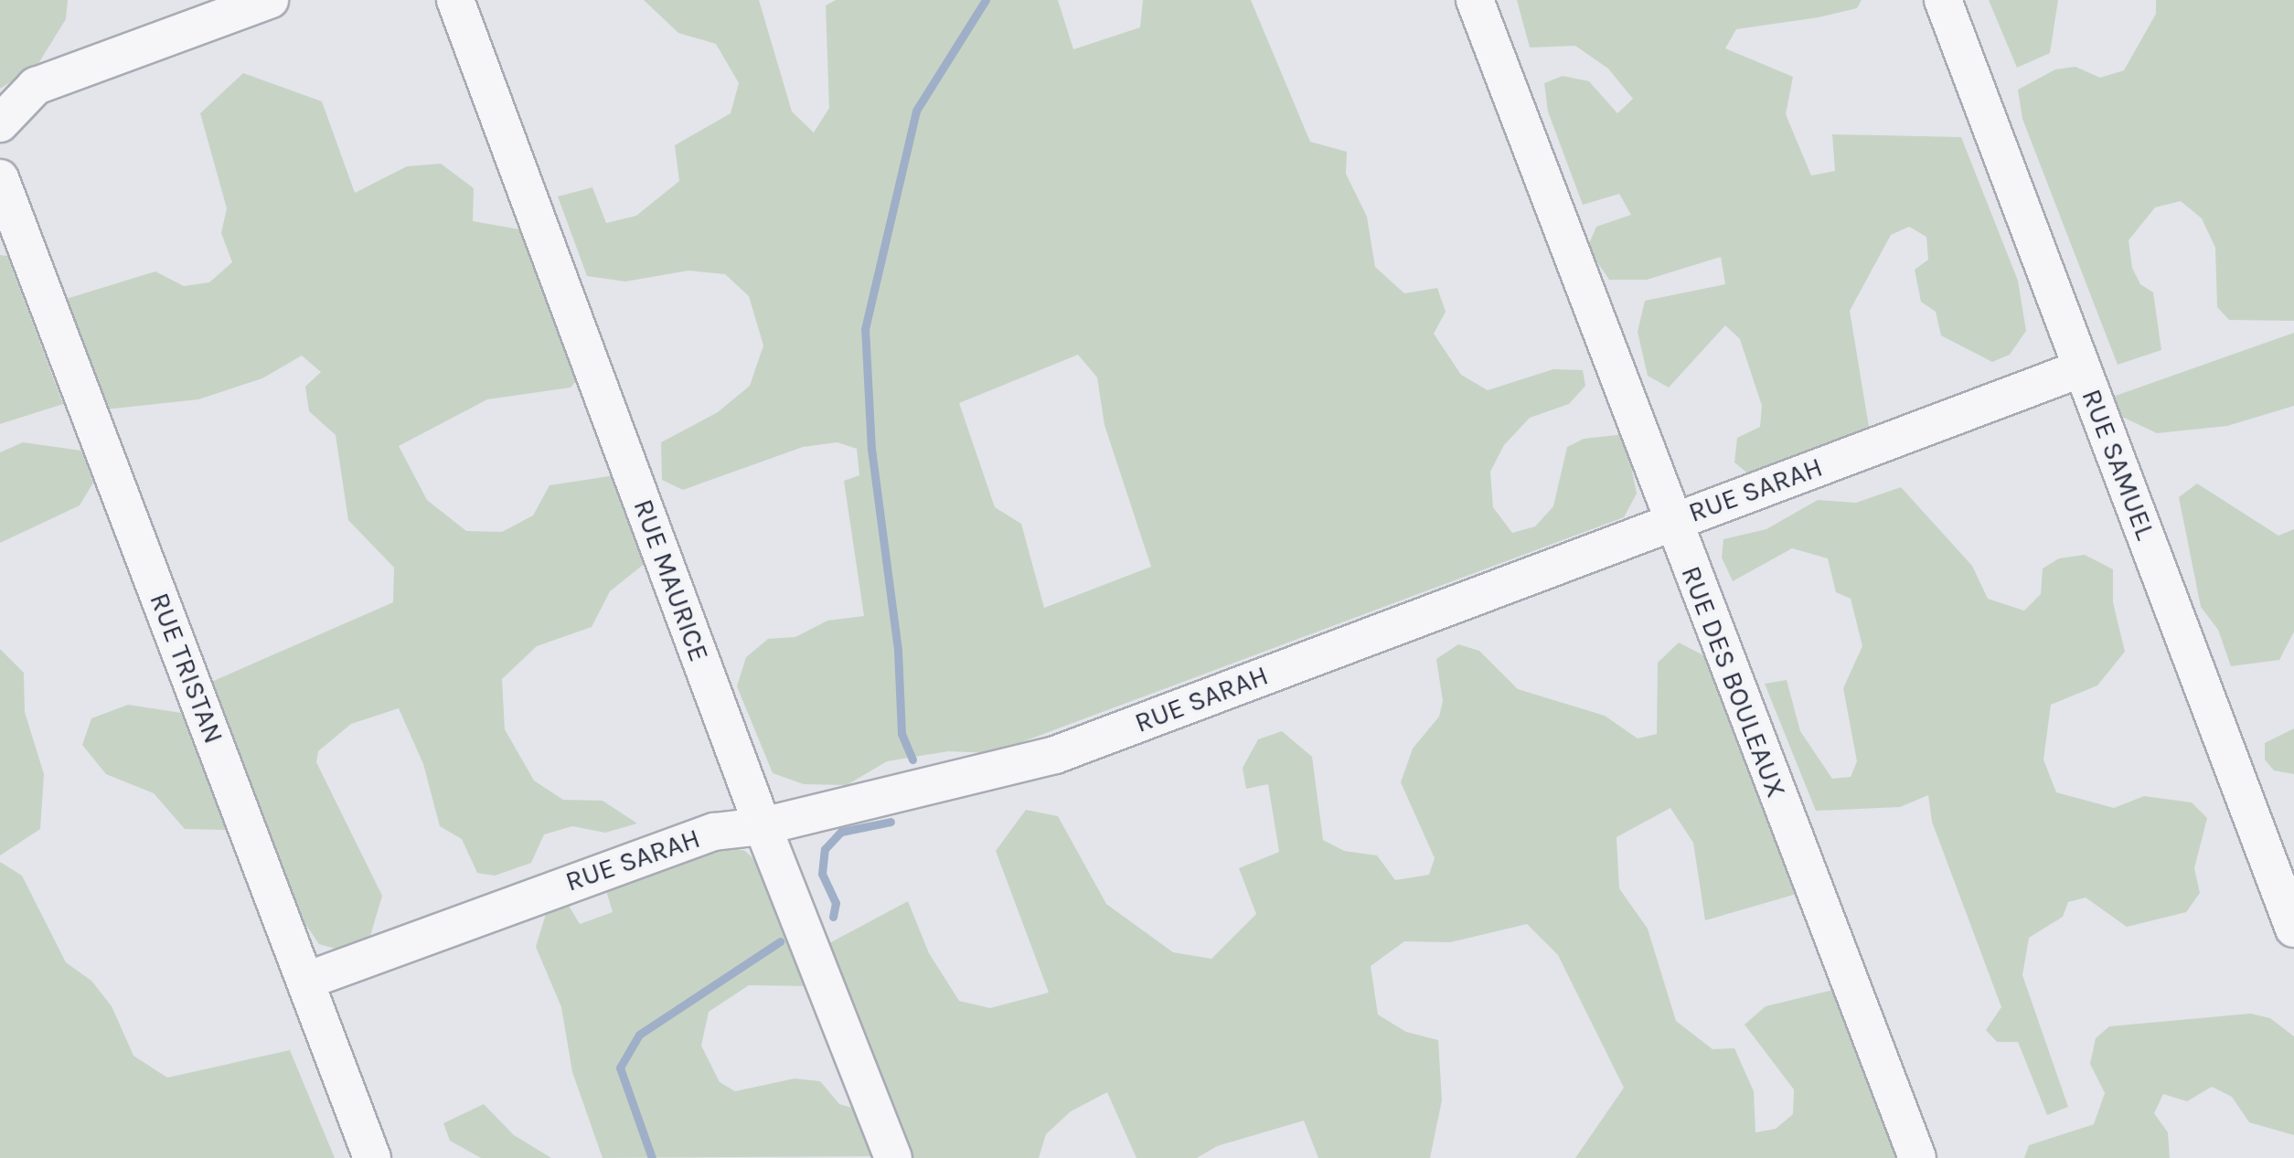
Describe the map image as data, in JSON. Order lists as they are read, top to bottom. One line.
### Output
{"streets":{"street":["RUE SAMUEL","RUE SARAH","RUE MAURICE","RUE TRISTAN","RUE DES BOULEAUX"]},"crossings":[["RUE SAMUEL","RUE SARAH"],["RUE SARAH","RUE MAURICE"],["RUE SARAH","RUE TRISTAN"],["RUE SARAH","RUE DES BOULEAUX"]]}
